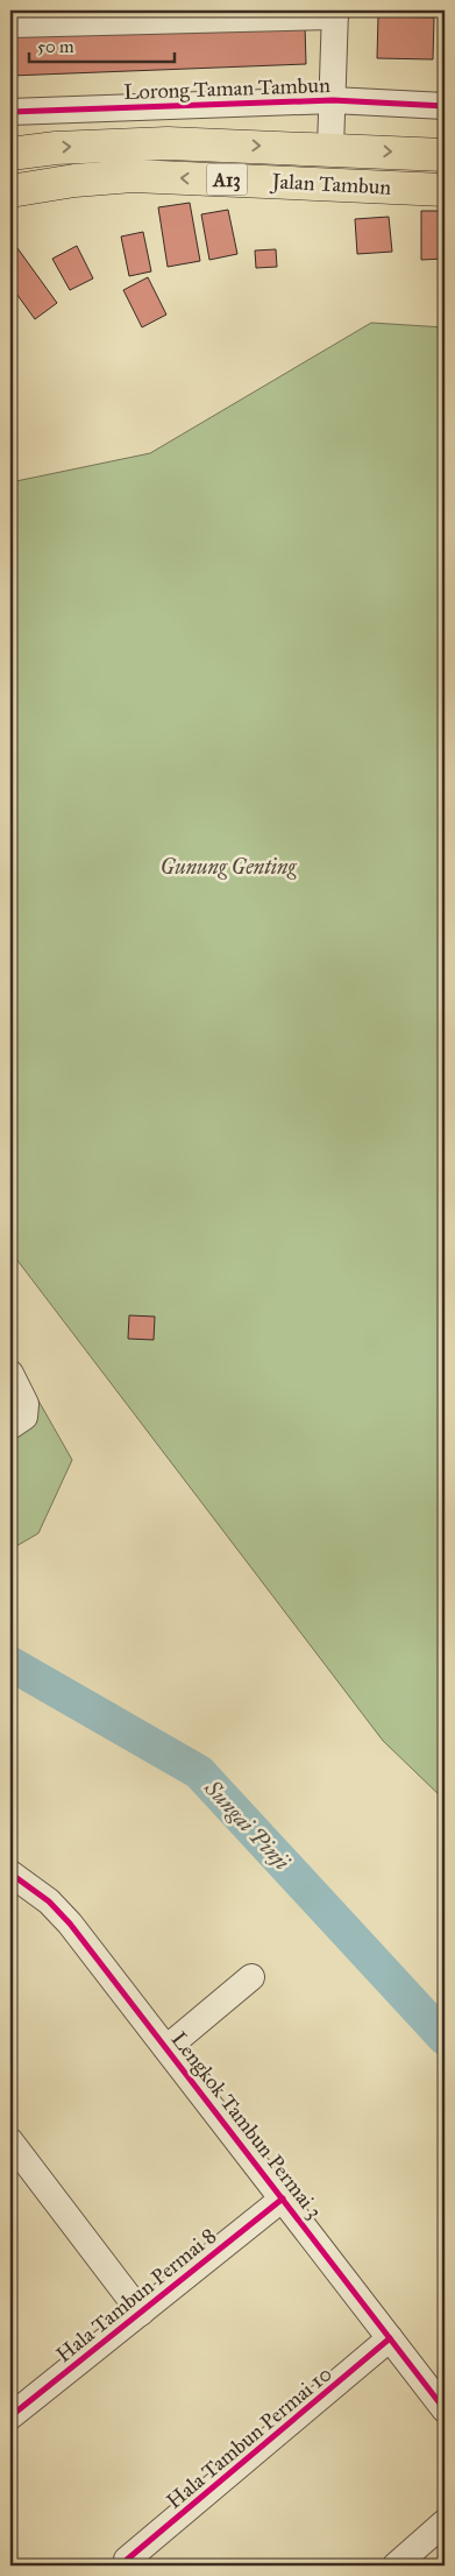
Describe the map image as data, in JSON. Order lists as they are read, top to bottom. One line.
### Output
{"streets":{"main road":["A13","Jalan Tambun"],"street":["Lorong Taman Tambun","Lengkok Tambun Permai 3","Hala Tambun Permai 8","Hala Tambun Permai 10"]},"crossings":[["Lengkok Tambun Permai 3","Hala Tambun Permai 8"],["Lengkok Tambun Permai 3","Hala Tambun Permai 10"]],"water":["Sungai Pinji"],"parks":["Gunung Genting"],"scale_bar":"50 m"}
